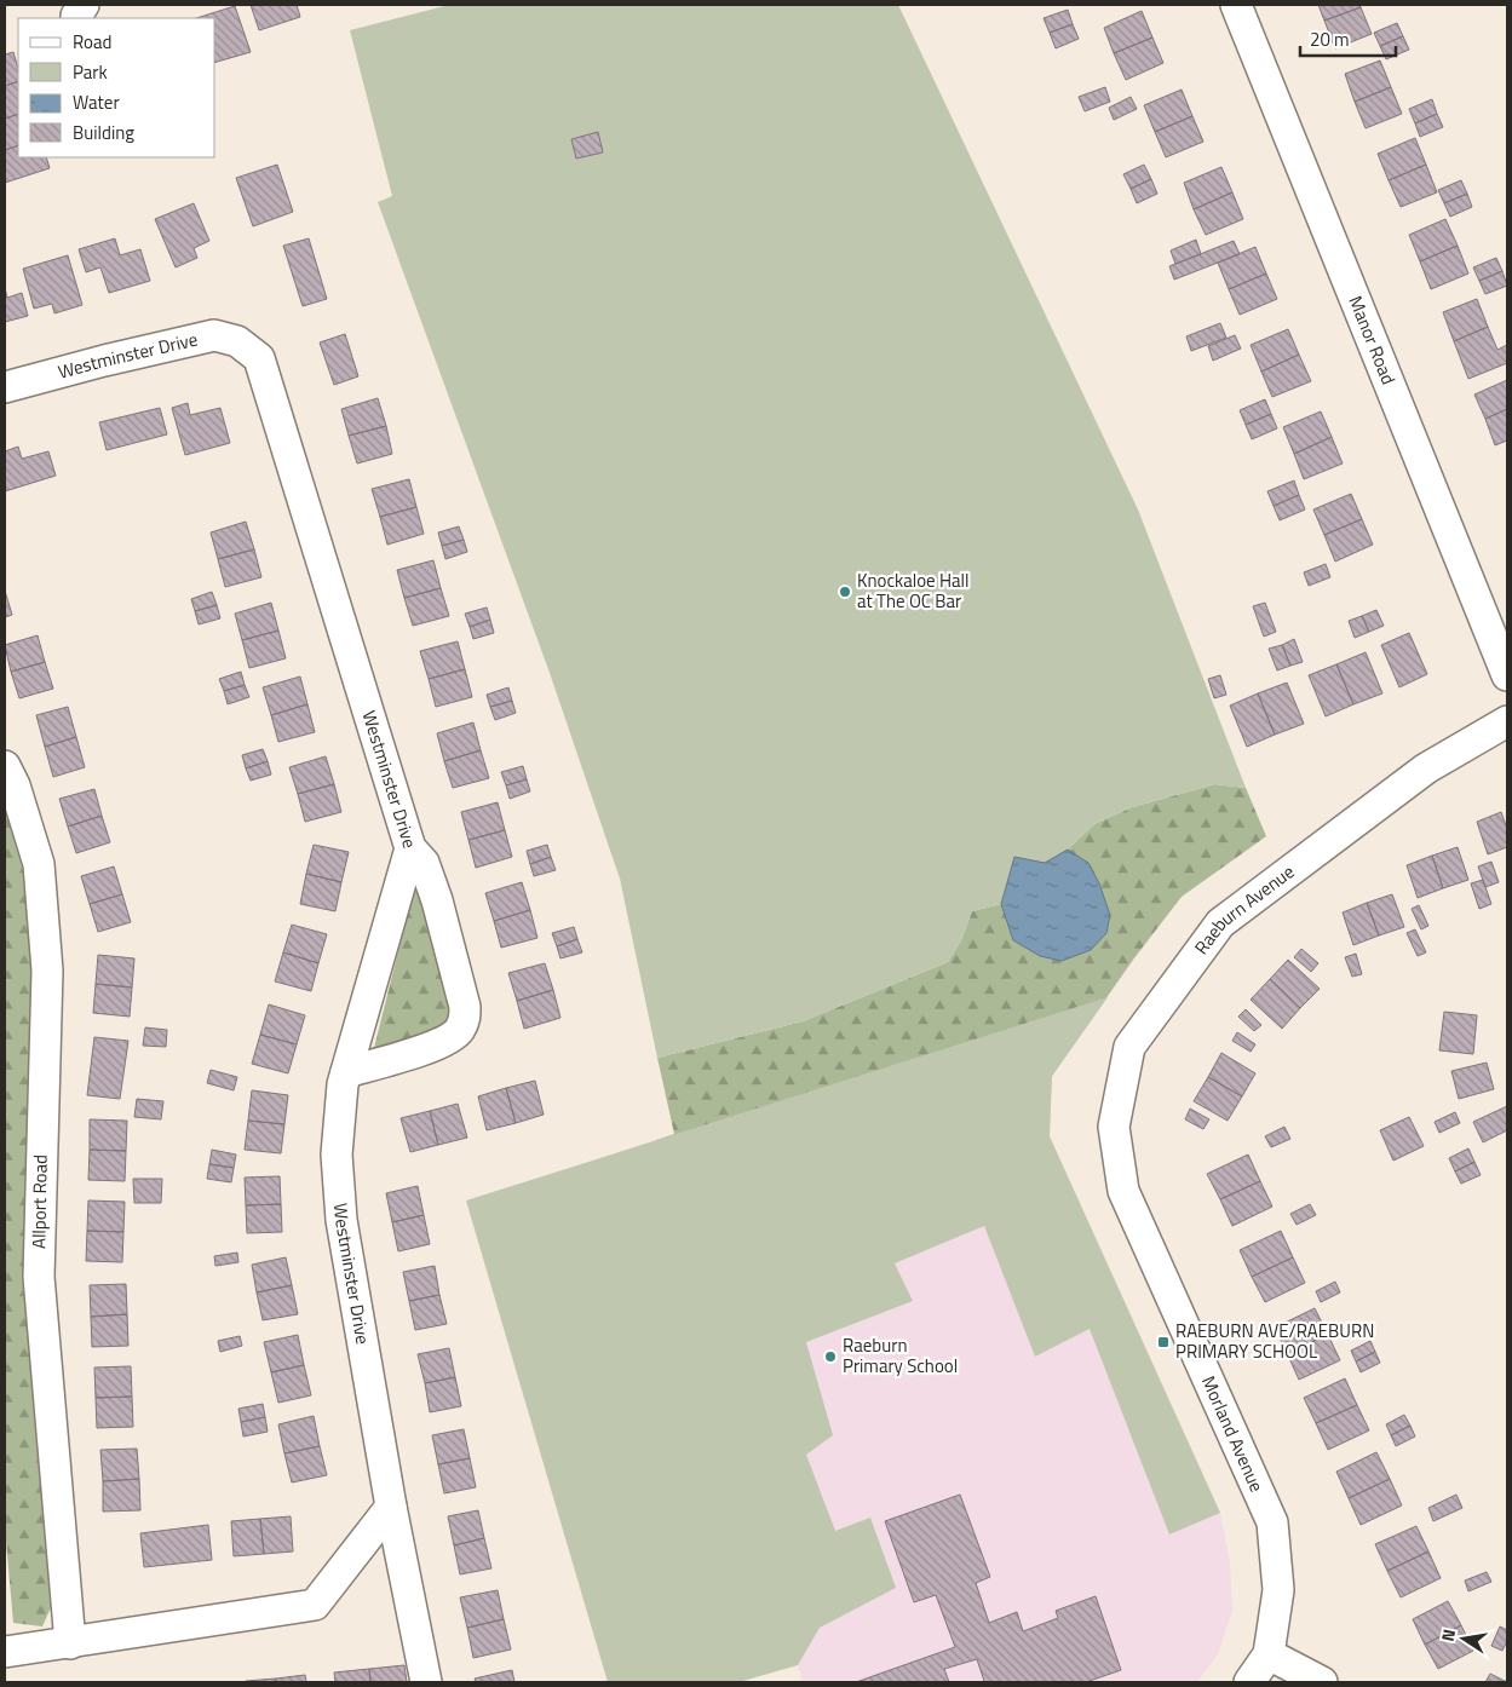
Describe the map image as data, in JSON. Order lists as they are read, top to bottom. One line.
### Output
{"streets":{"street":["Manor Road","Westminster Drive","Raeburn Avenue","Allport Road","Morland Avenue"]},"crossings":[["Raeburn Avenue","Morland Avenue"]],"places":{"other":["Knockaloe Hall at The OC Bar","Raeburn Primary School"],"transit":["RAEBURN AVE/RAEBURN PRIMARY SCHOOL"]},"legend":["Road","Park","Water","Building"],"scale_bar":"20 m","north":"left"}
